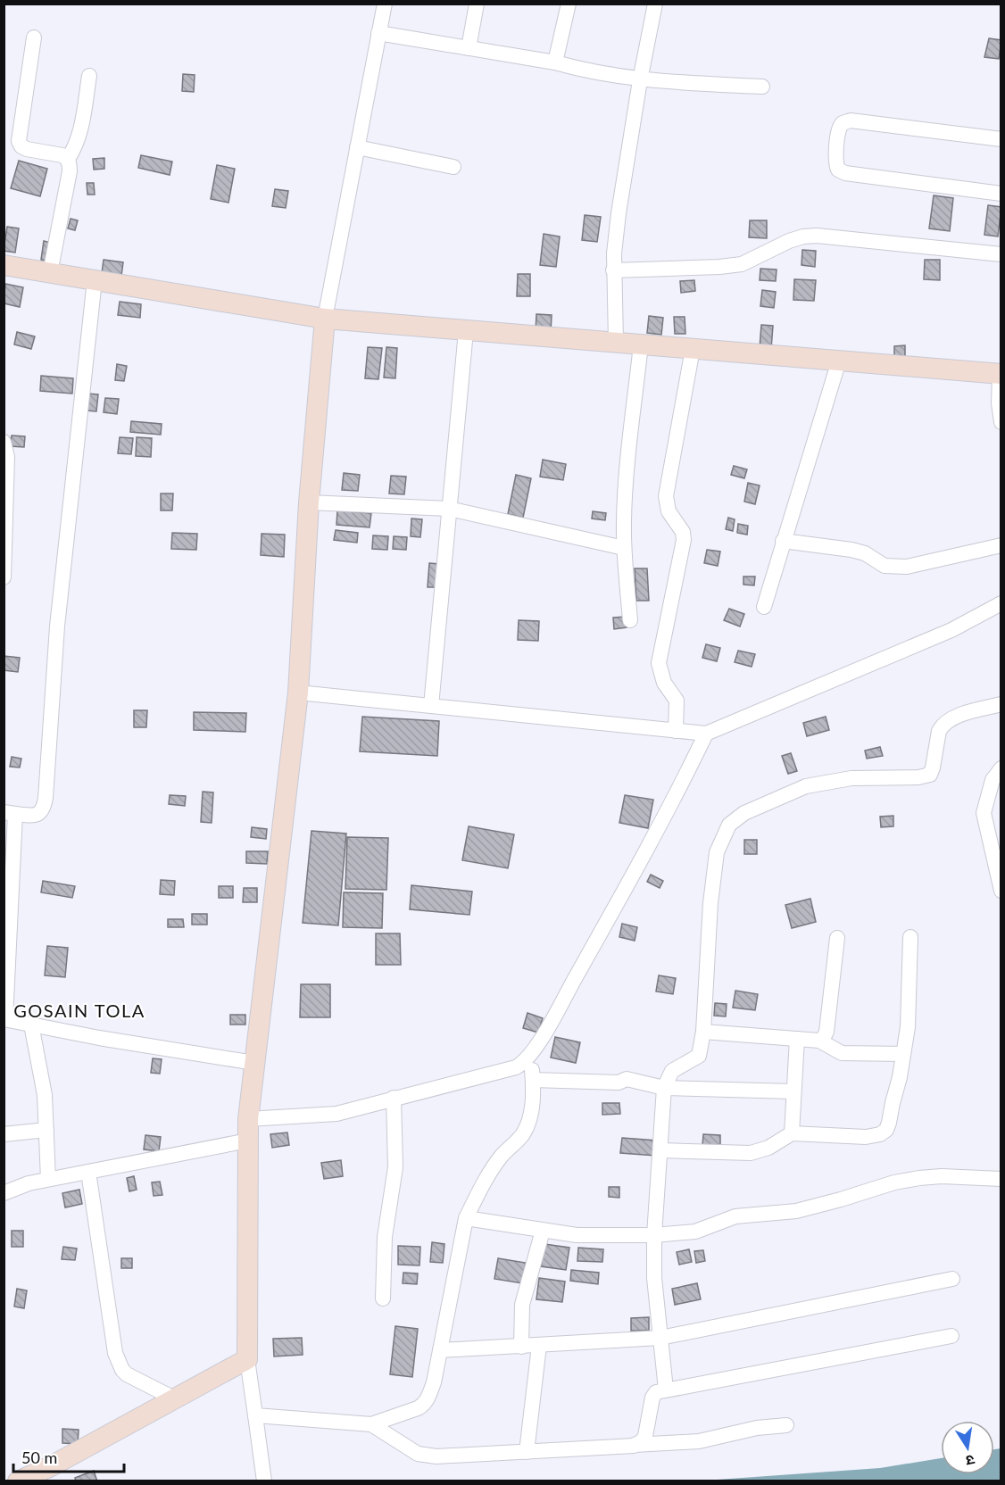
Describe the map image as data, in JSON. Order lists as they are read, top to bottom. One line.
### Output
{"districts":["GOSAIN TOLA"],"scale_bar":"50 m","north":"bottom"}
